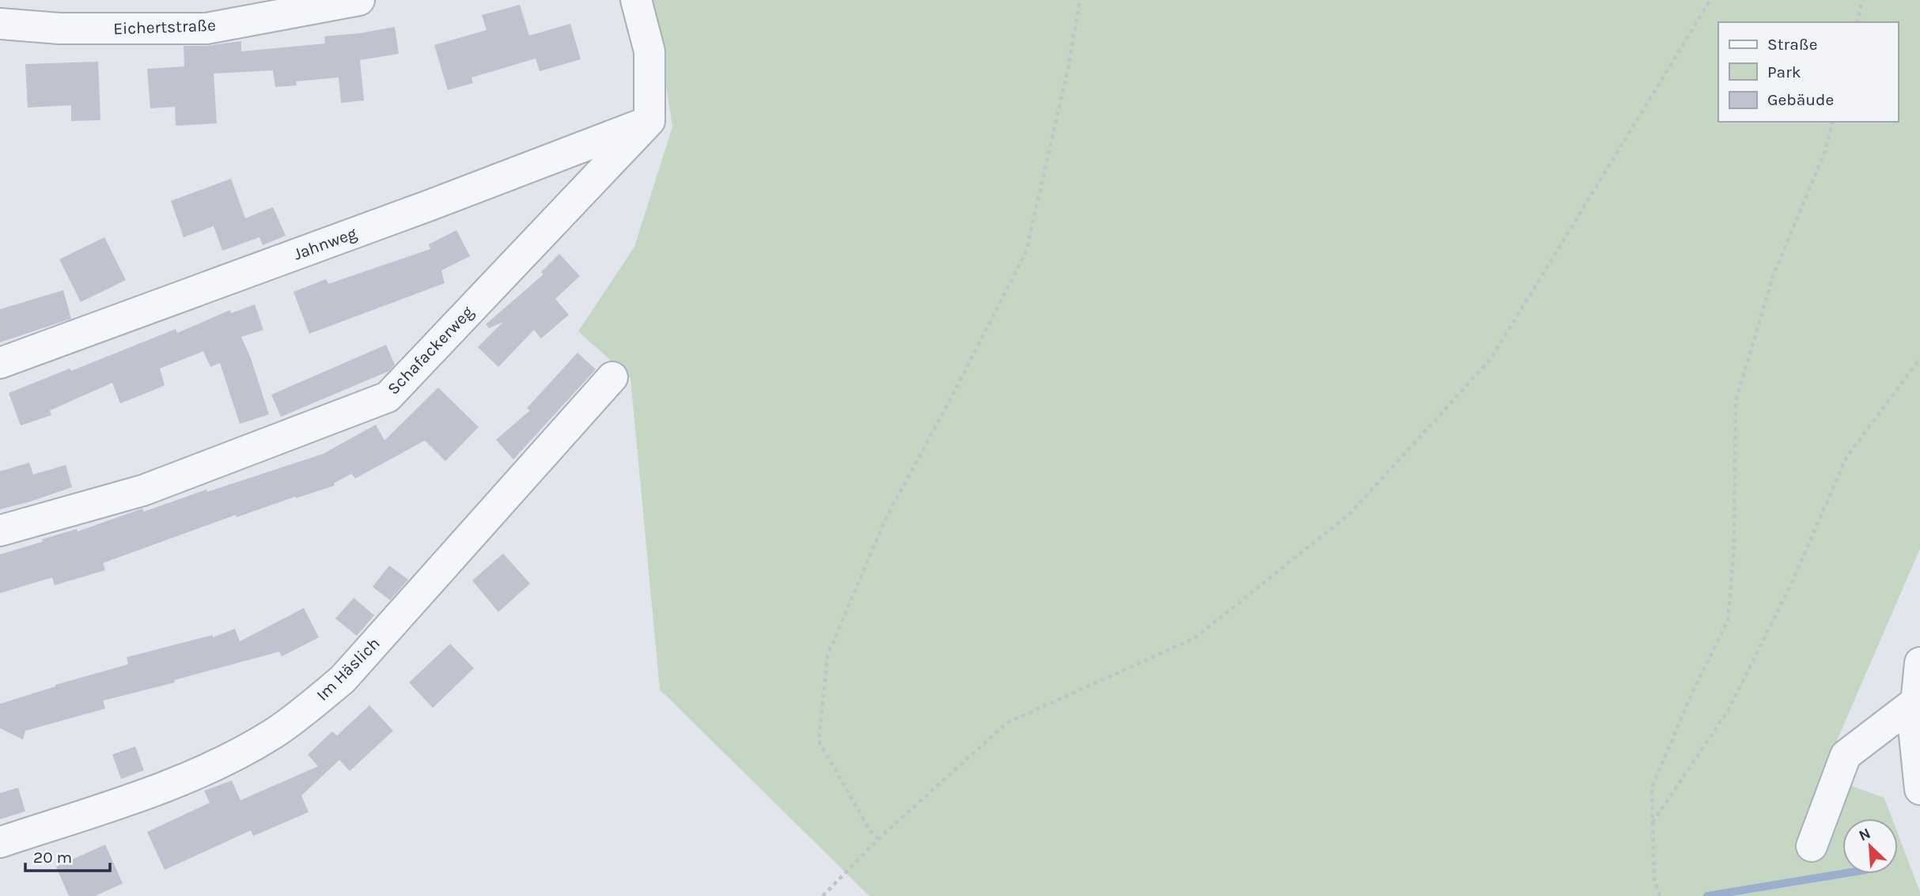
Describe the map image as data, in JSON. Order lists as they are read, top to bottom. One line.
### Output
{"streets":{"street":["Eichertstraße","Jahnweg","Schafackerweg","Im Häslich"]},"crossings":[["Jahnweg","Schafackerweg"]],"legend":["Straße","Park","Gebäude"],"scale_bar":"20 m","north":"top left"}
